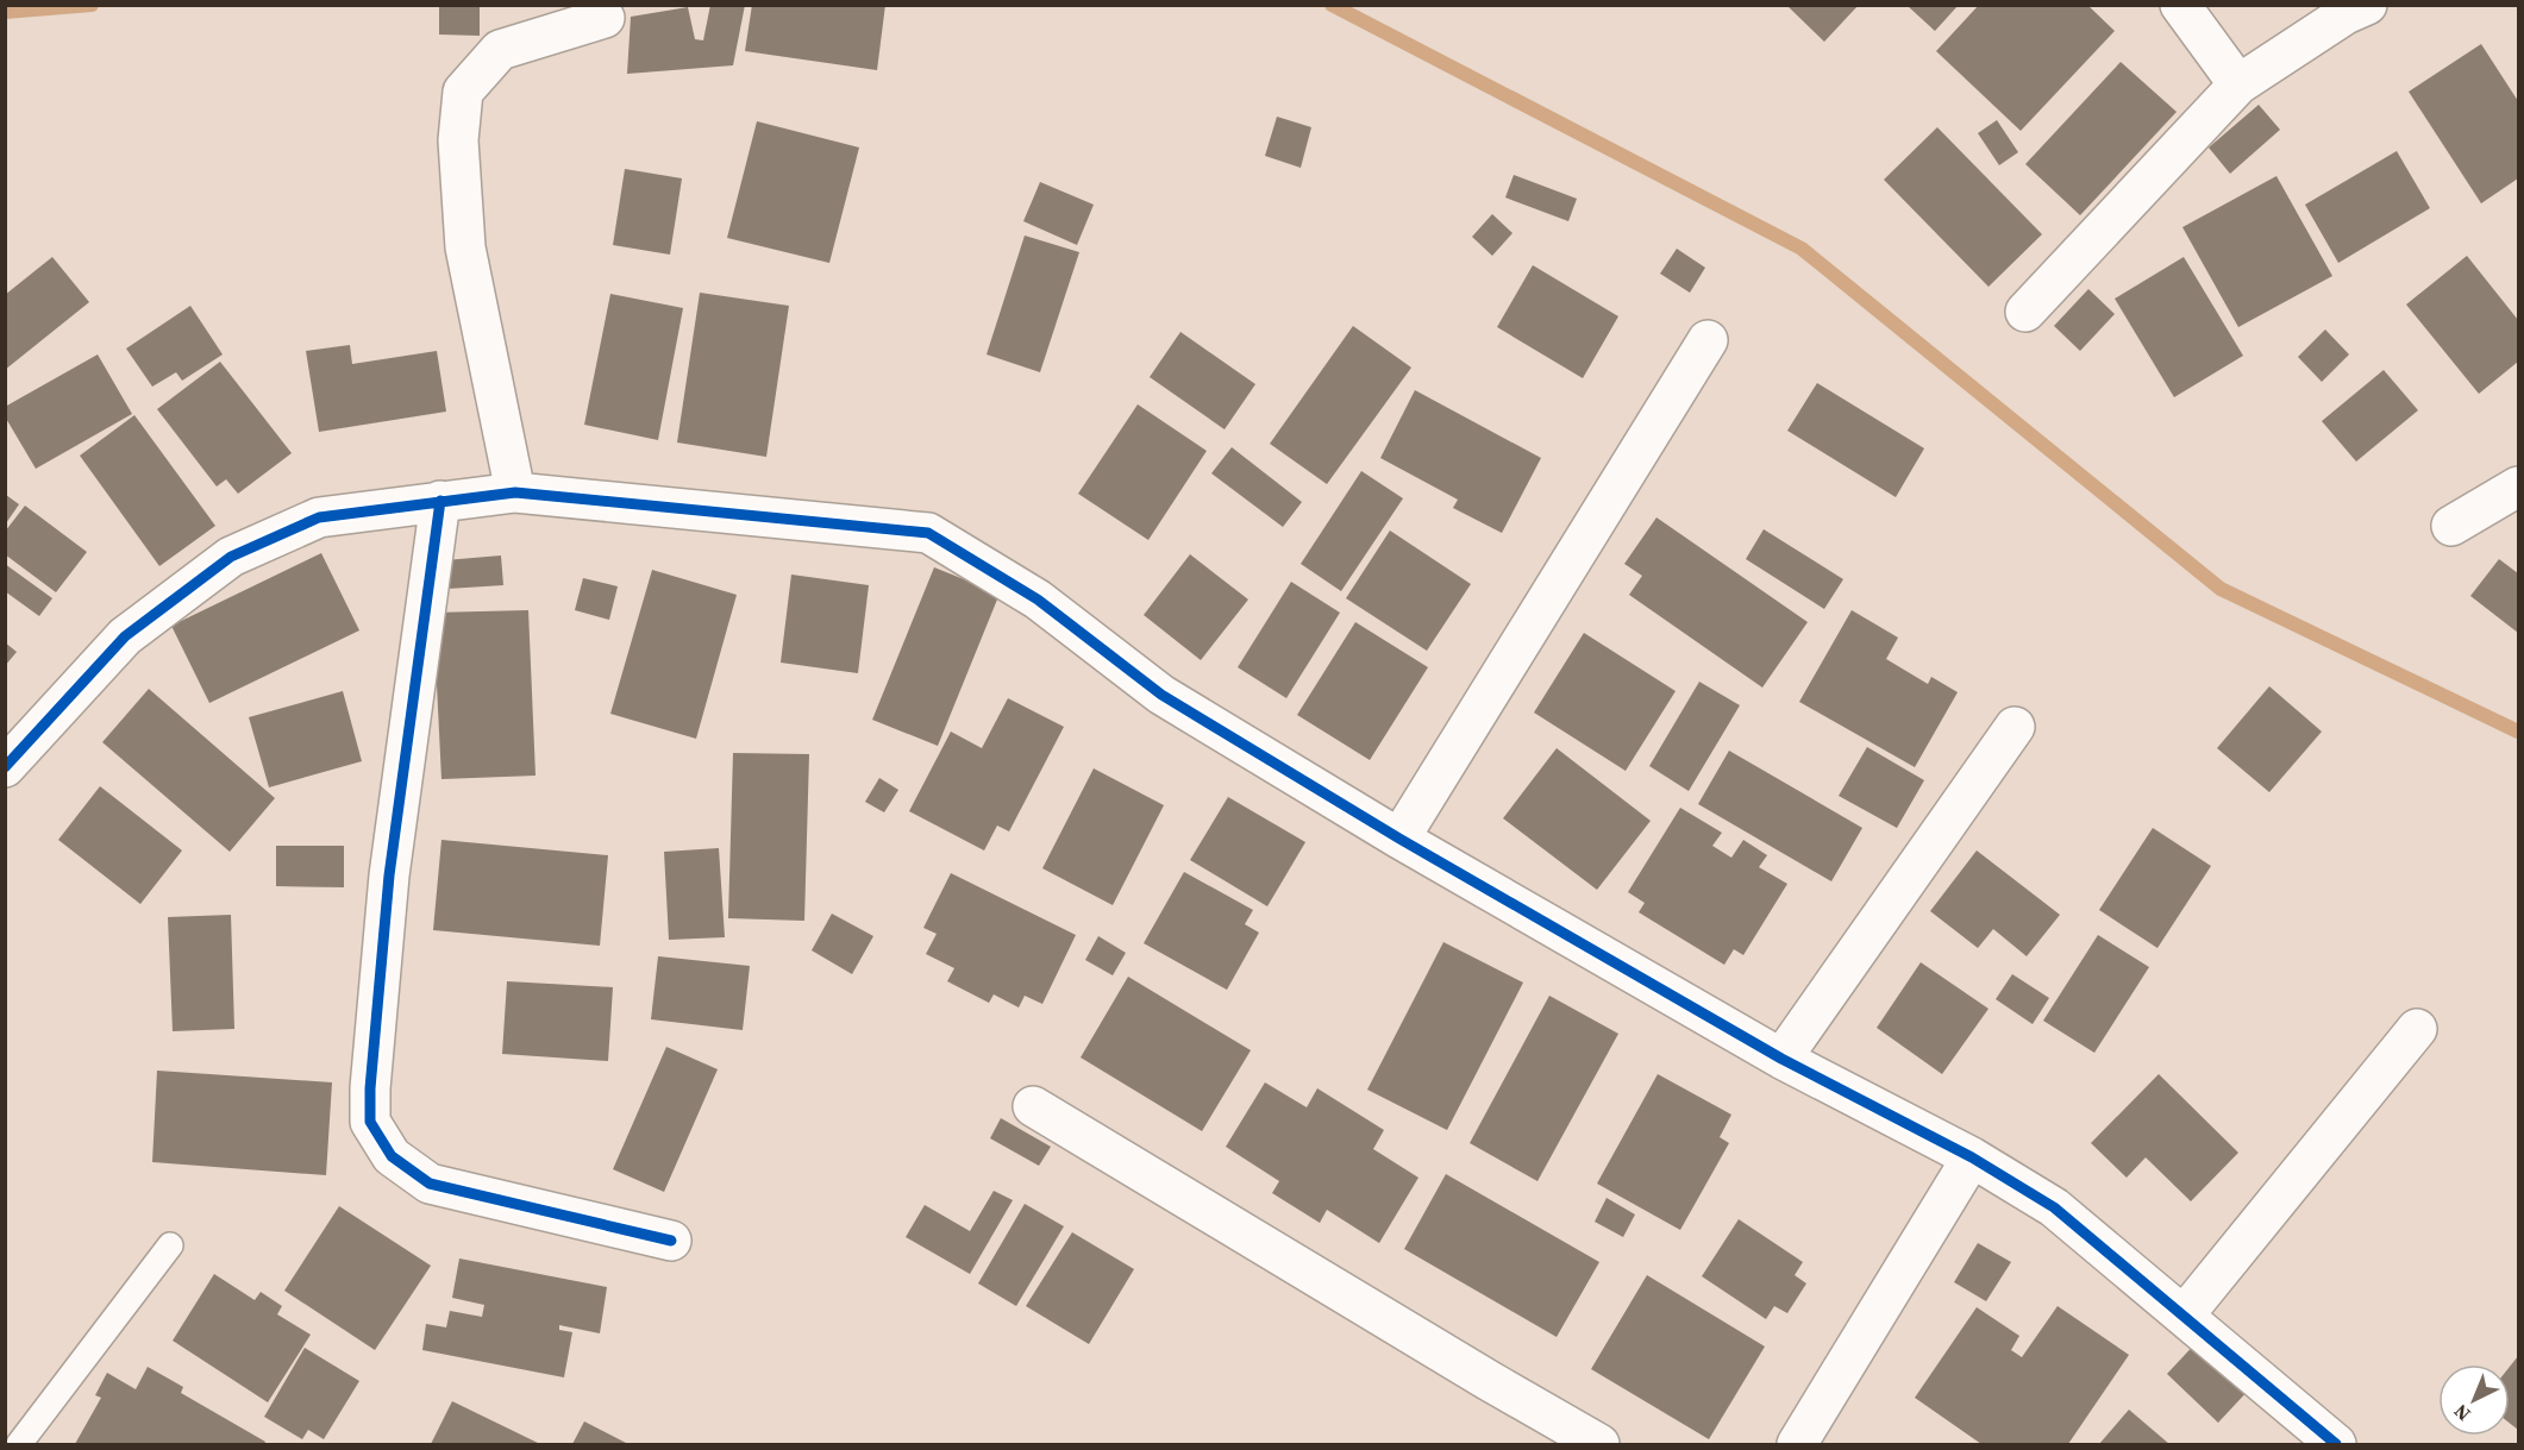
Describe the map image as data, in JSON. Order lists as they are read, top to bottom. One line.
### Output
{"north":"bottom left"}
